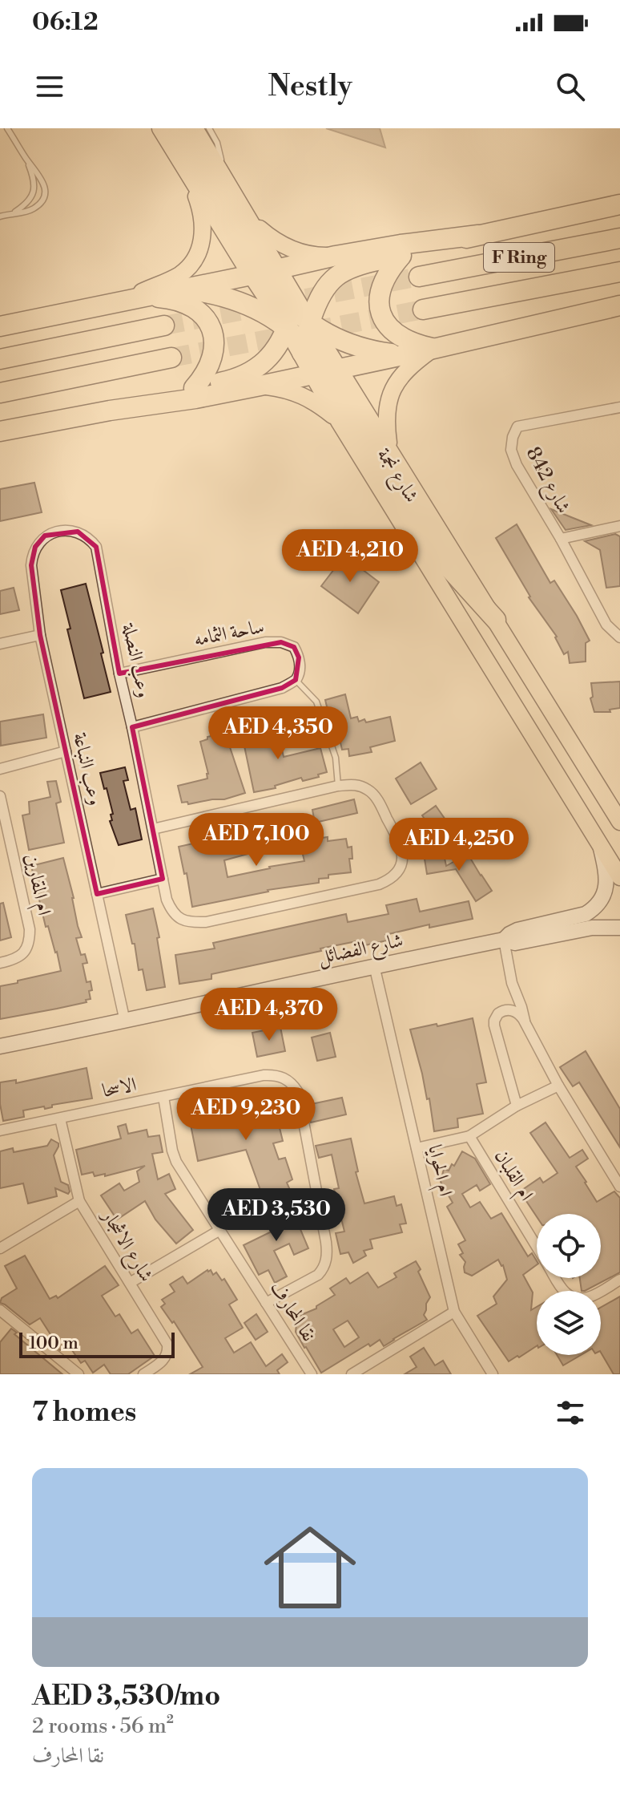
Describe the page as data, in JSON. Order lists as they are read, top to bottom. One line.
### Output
{"streets":{"highway":["F Ring"],"main road":["شارع نجمة"],"street":["شارع 842","ساحة الثمامه","وعب النصلة","وعب النباعة","ام المقارين","شارع الفضائل","الاسحا","ام الحوايا","ام القلبان","شارع الاشجار","نقا المحارف"]},"crossings":[["شارع نجمة","شارع الفضائل"],["ساحة الثمامه","وعب النصلة"],["وعب النصلة","وعب النباعة"],["وعب النباعة","شارع الفضائل"],["شارع الفضائل","ام الحوايا"],["الاسحا","شارع الاشجار"],["الاسحا","نقا المحارف"]],"scale_bar":"100 m","page":{"status":"06:12","header":"Nestly","price":["AED 4,210","AED 4,350","AED 7,100","AED 4,250","AED 4,370","AED 9,230","AED 3,530"],"scale":"100 m","heading":"7 homes","list":[{"name":"AED 3,530/mo","note":"2 rooms · 56 m² · نقا المحارف"}]}}
